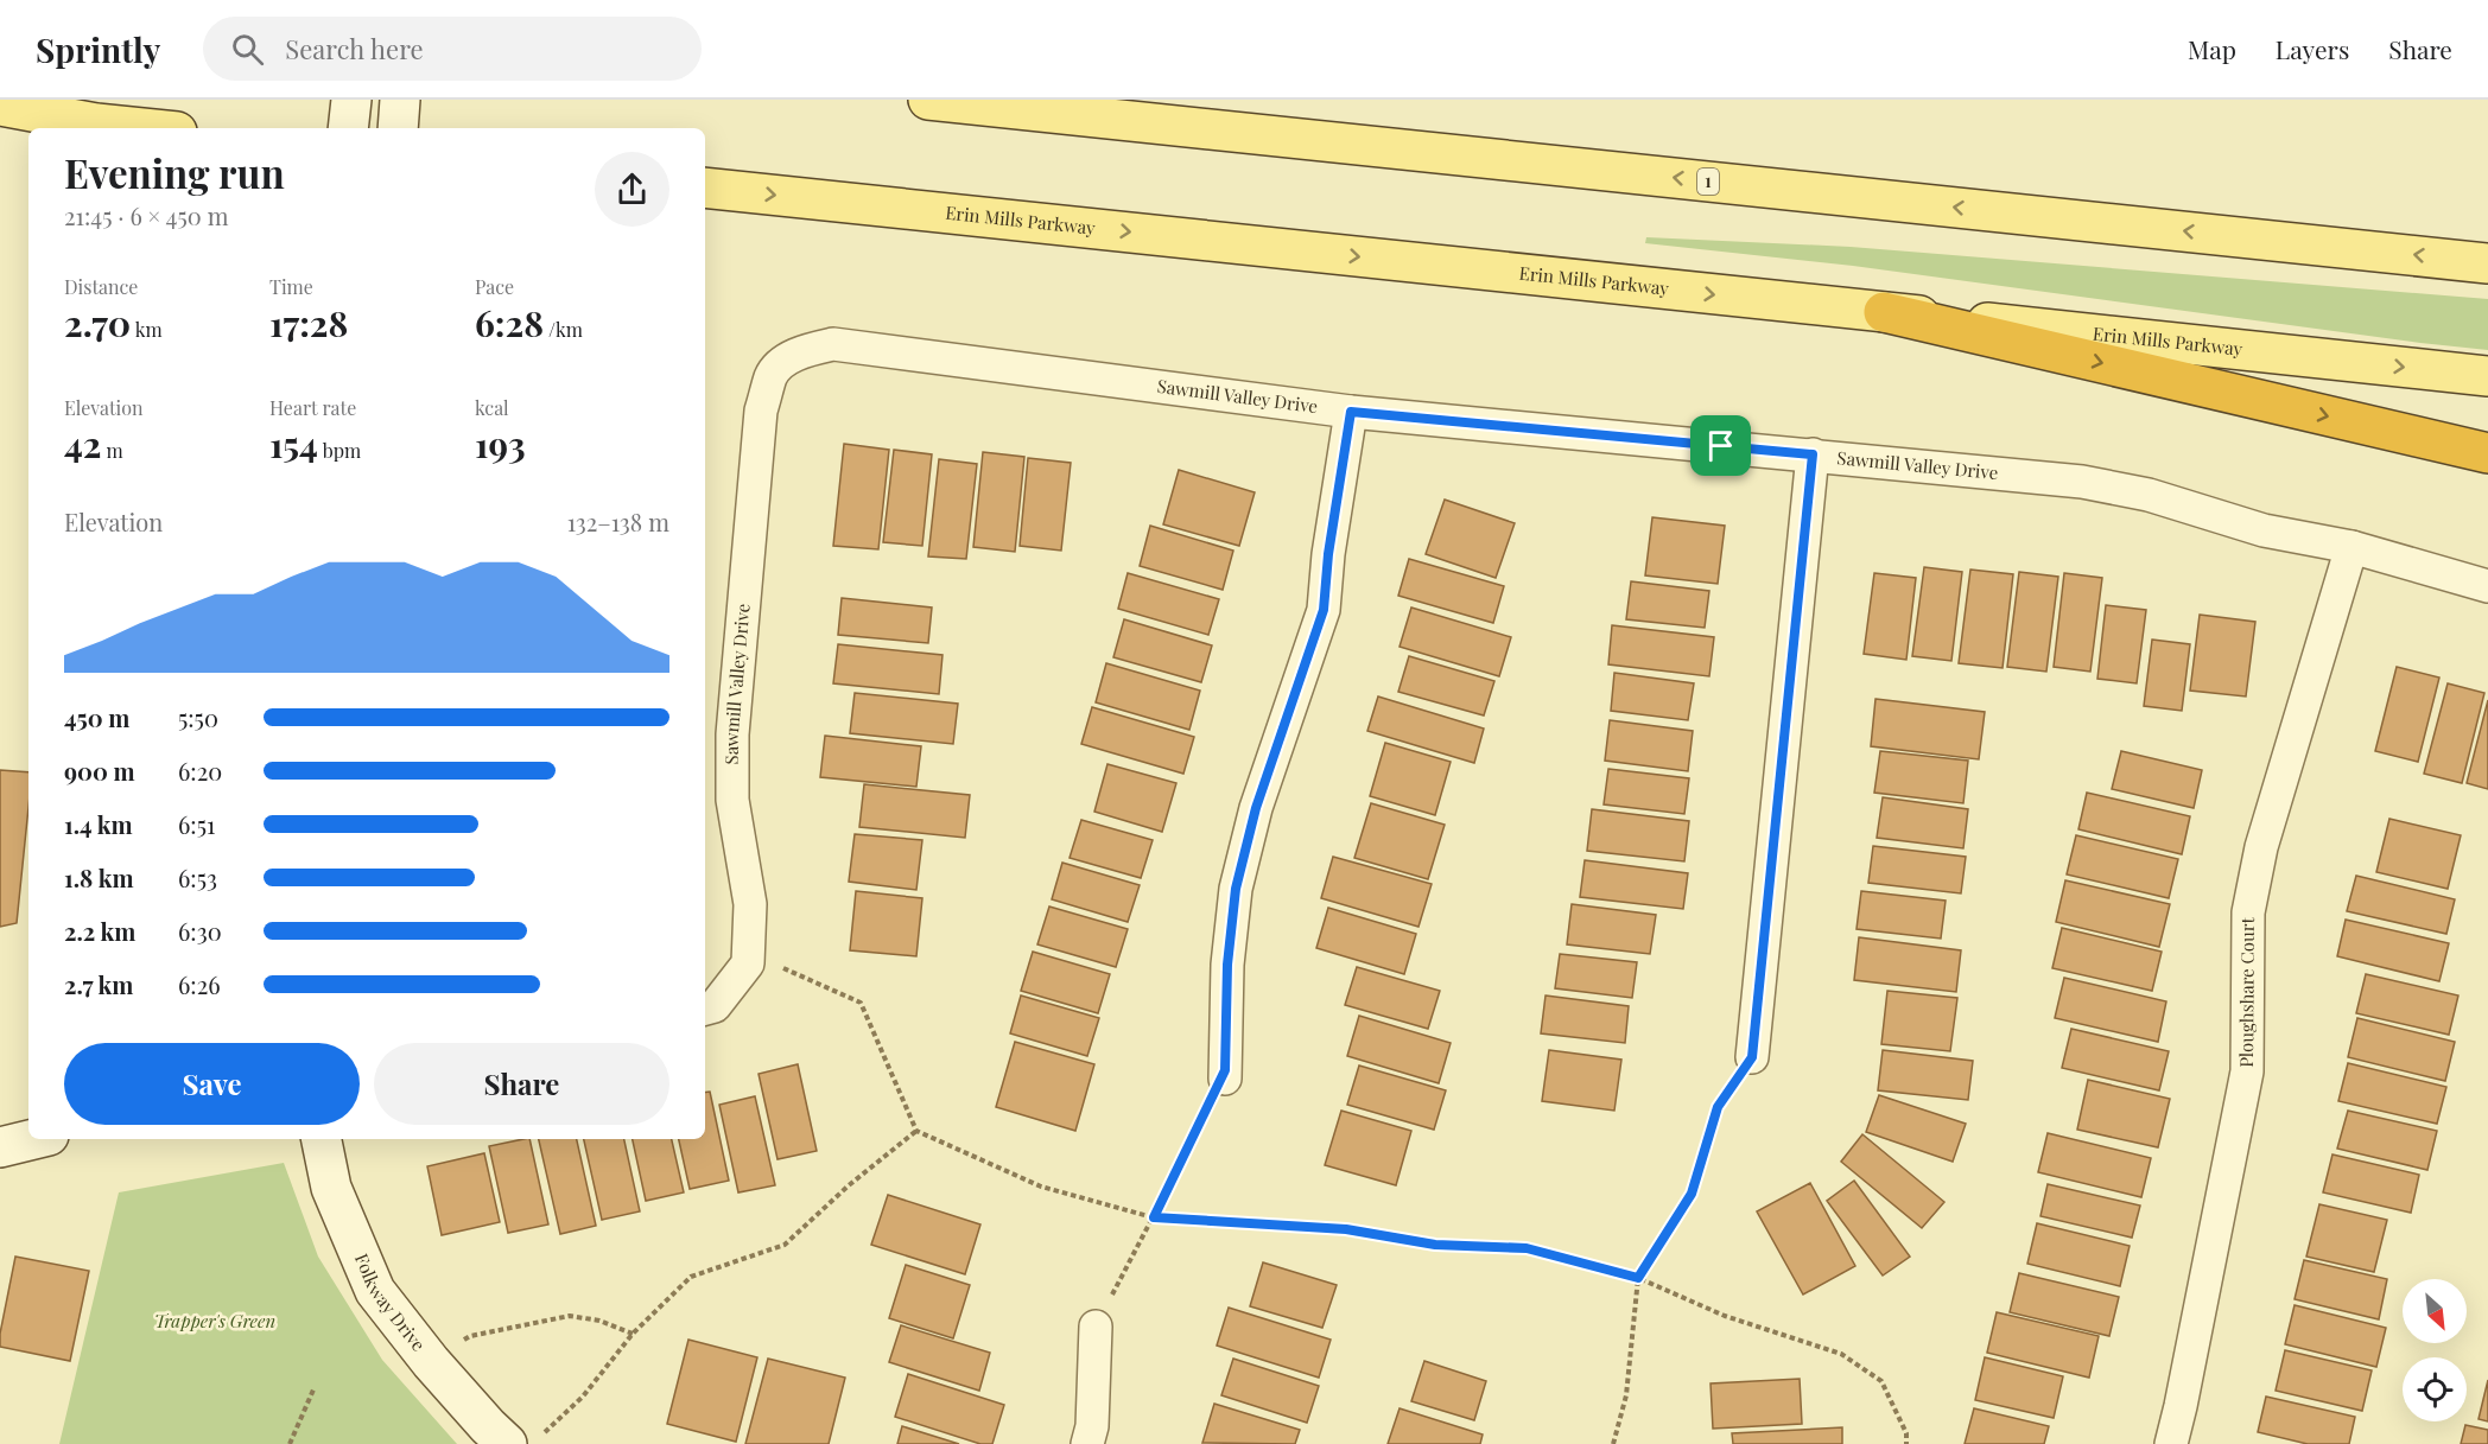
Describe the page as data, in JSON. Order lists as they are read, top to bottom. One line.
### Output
{"streets":{"main road":["1","Erin Mills Parkway"],"street":["Sawmill Valley Drive","Ploughshare Court","Folkway Drive"]},"crossings":[["Sawmill Valley Drive","Ploughshare Court"]],"parks":["Trapper's Green"],"north":"bottom right","page":{"header":"Sprintly","search":"Search here","nav":["Map","Layers","Share"],"heading":["Evening run","21:45 · 6 × 450 m"],"stats":[["Distance","2.70 km"],["Time","17:28"],["Pace","6:28 /km"],["Elevation","42 m"],["Heart rate","154 bpm"],["kcal","193"]],"chart":["Elevation","132–138 m"],"list":[{"name":"450 m","note":"5:50"},{"name":"900 m","note":"6:20"},{"name":"1.4 km","note":"6:51"},{"name":"1.8 km","note":"6:53"},{"name":"2.2 km","note":"6:30"},{"name":"2.7 km","note":"6:26"}],"buttons":["Save","Share"]}}
